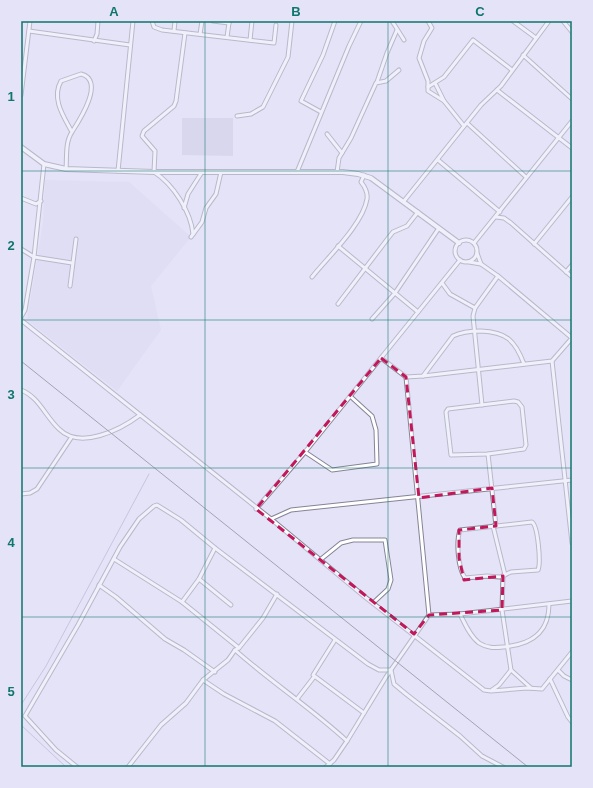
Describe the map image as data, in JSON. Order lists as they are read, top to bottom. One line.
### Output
{"grid":{"columns":["A","B","C"],"rows":["1","2","3","4","5"]}}
